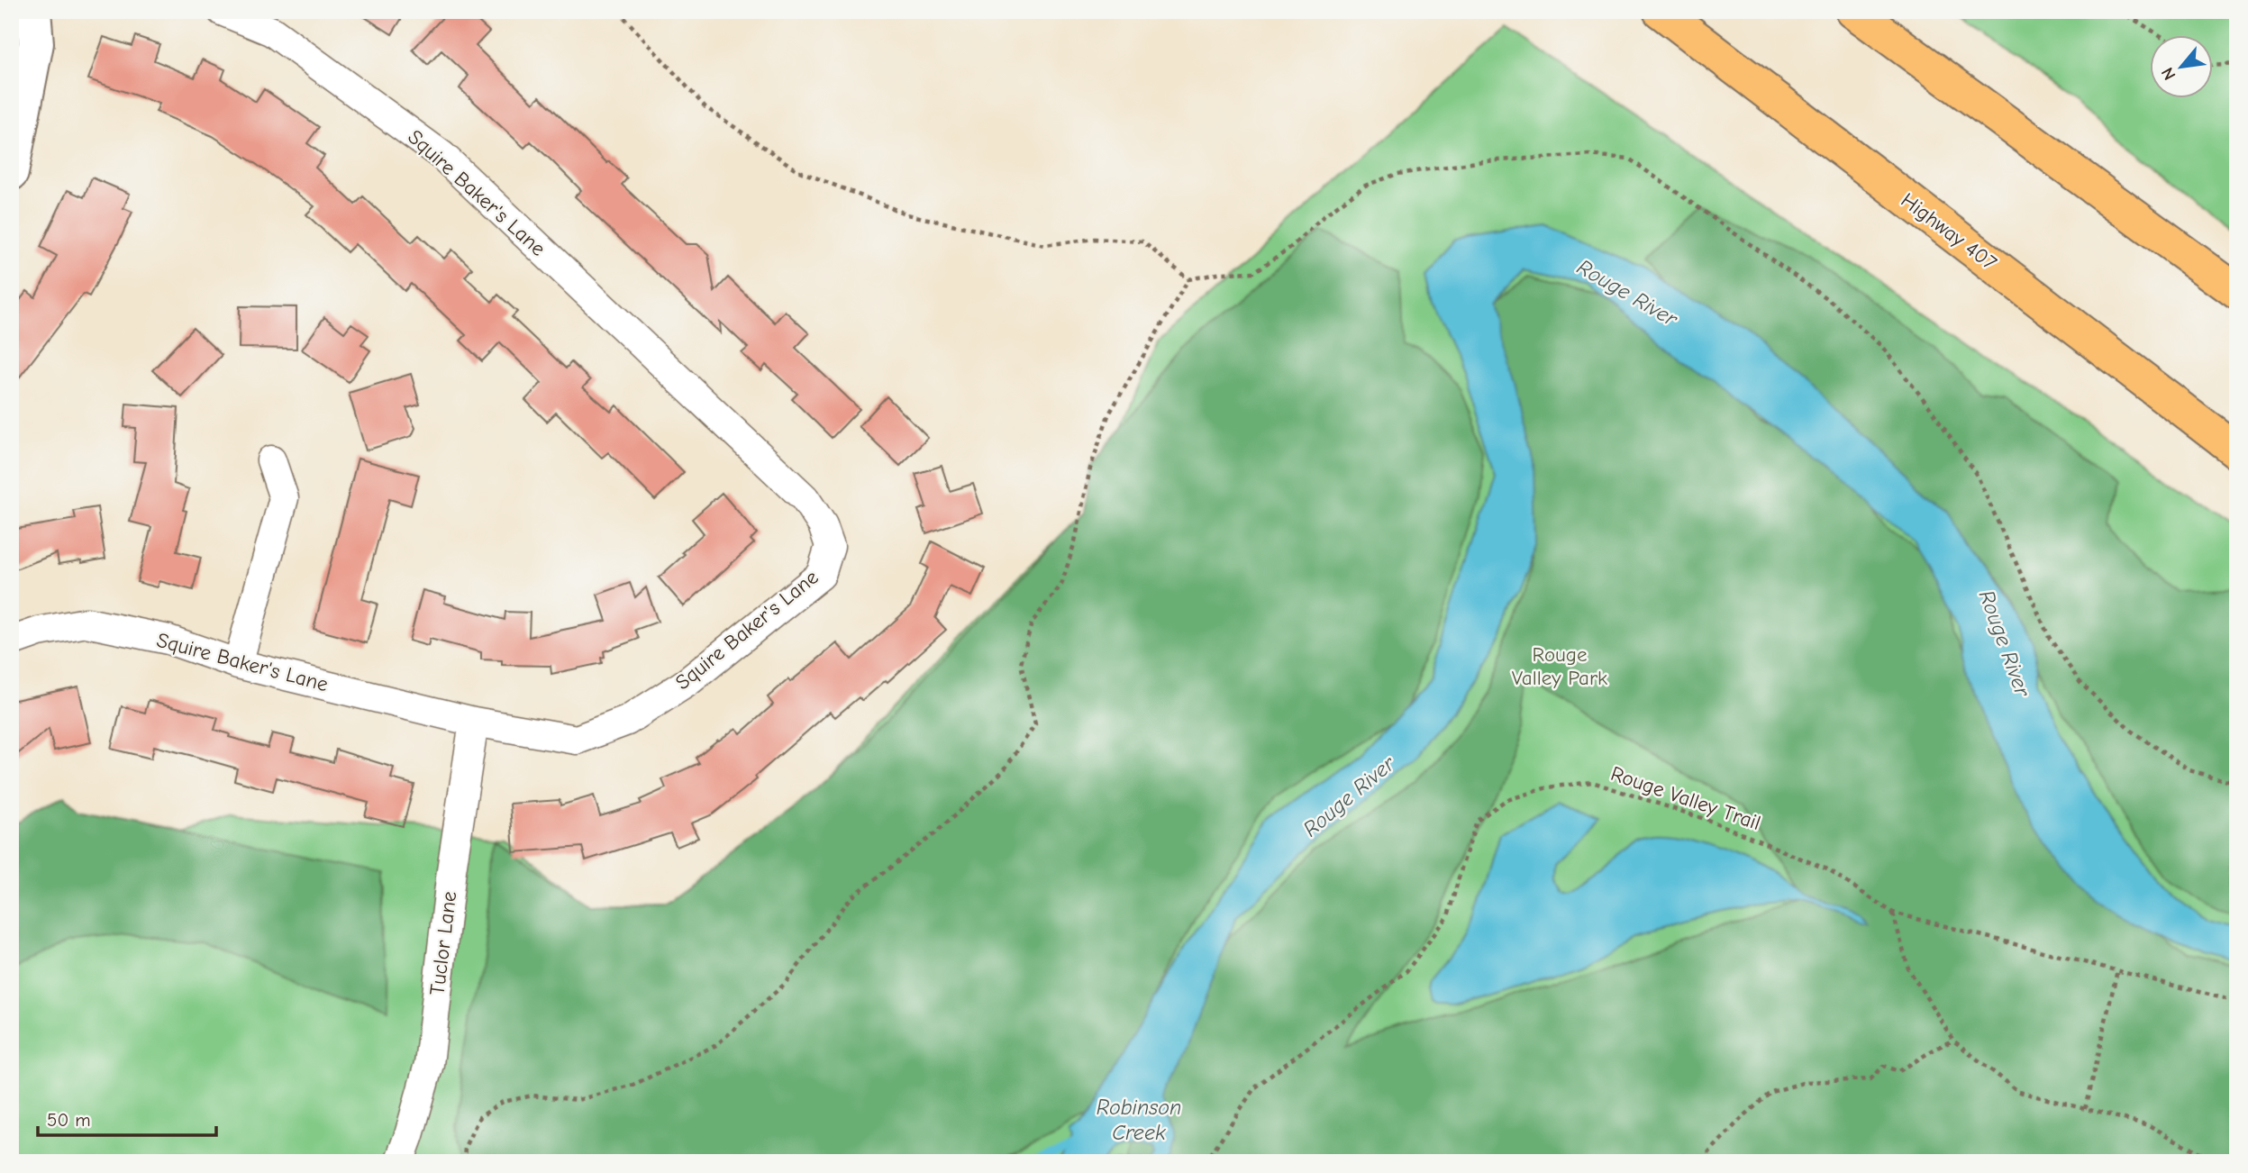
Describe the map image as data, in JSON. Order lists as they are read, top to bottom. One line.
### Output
{"streets":{"highway":["Highway 407"],"street":["Squire Baker's Lane","Tuclor Lane"],"path":["Rouge Valley Trail"]},"crossings":[["Squire Baker's Lane","Tuclor Lane"]],"water":["Rouge River","Robinson Creek"],"parks":["Rouge Valley Park"],"scale_bar":"50 m","north":"bottom left"}
